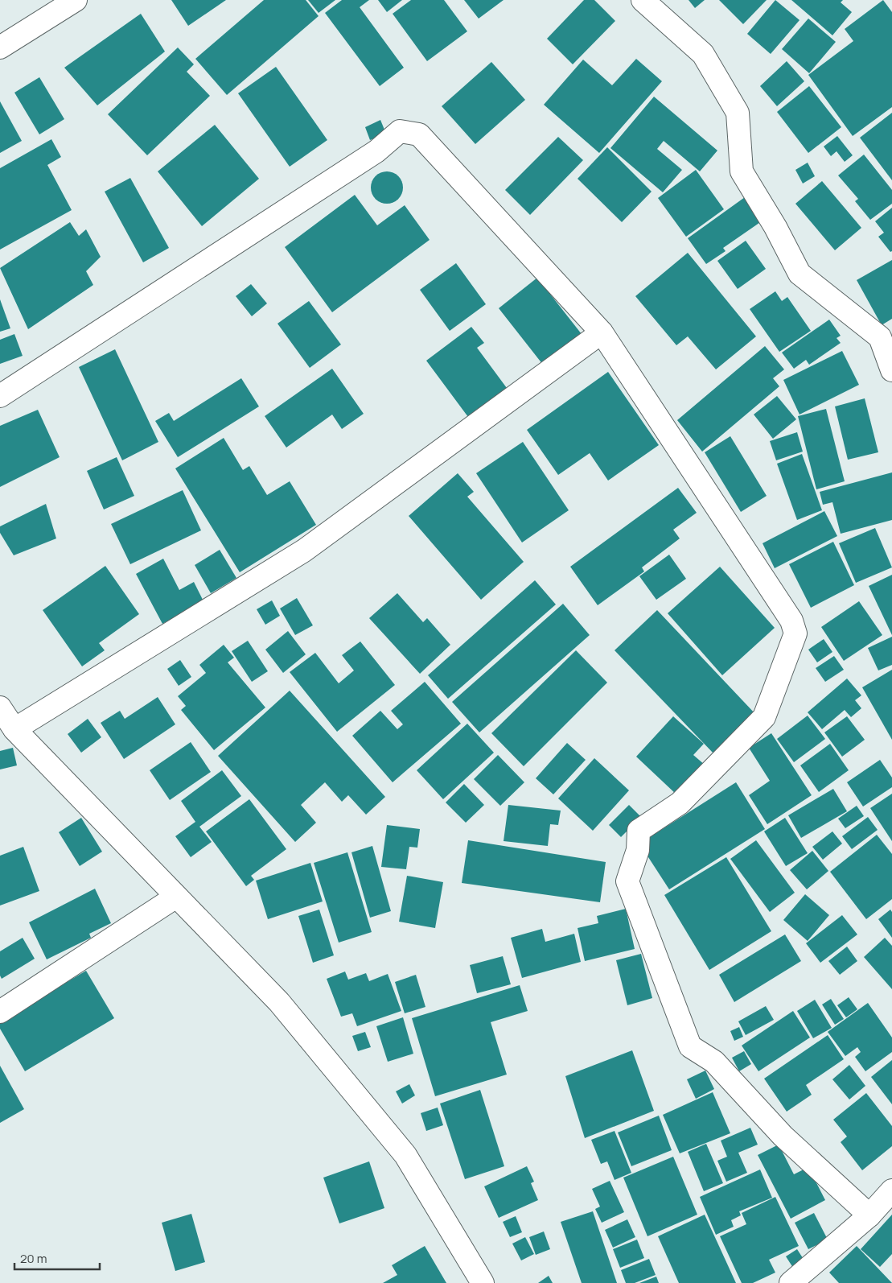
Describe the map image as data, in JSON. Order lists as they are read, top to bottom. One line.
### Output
{"scale_bar":"20 m"}
